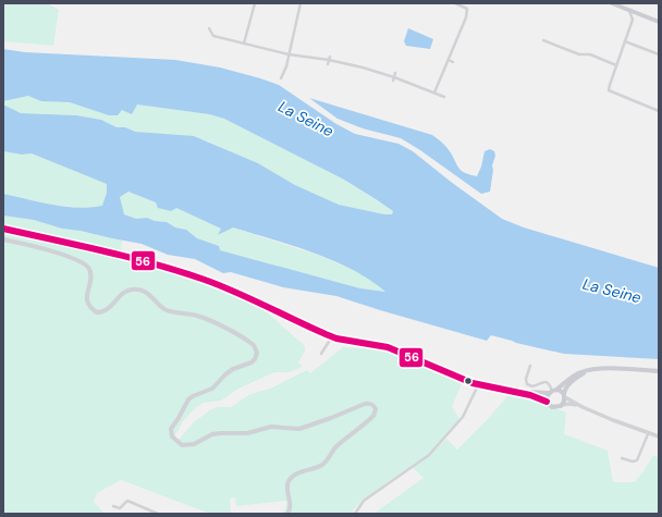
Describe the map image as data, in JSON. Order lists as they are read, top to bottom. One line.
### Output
{"water":["La Seine"],"lines":["transit line 56"]}
